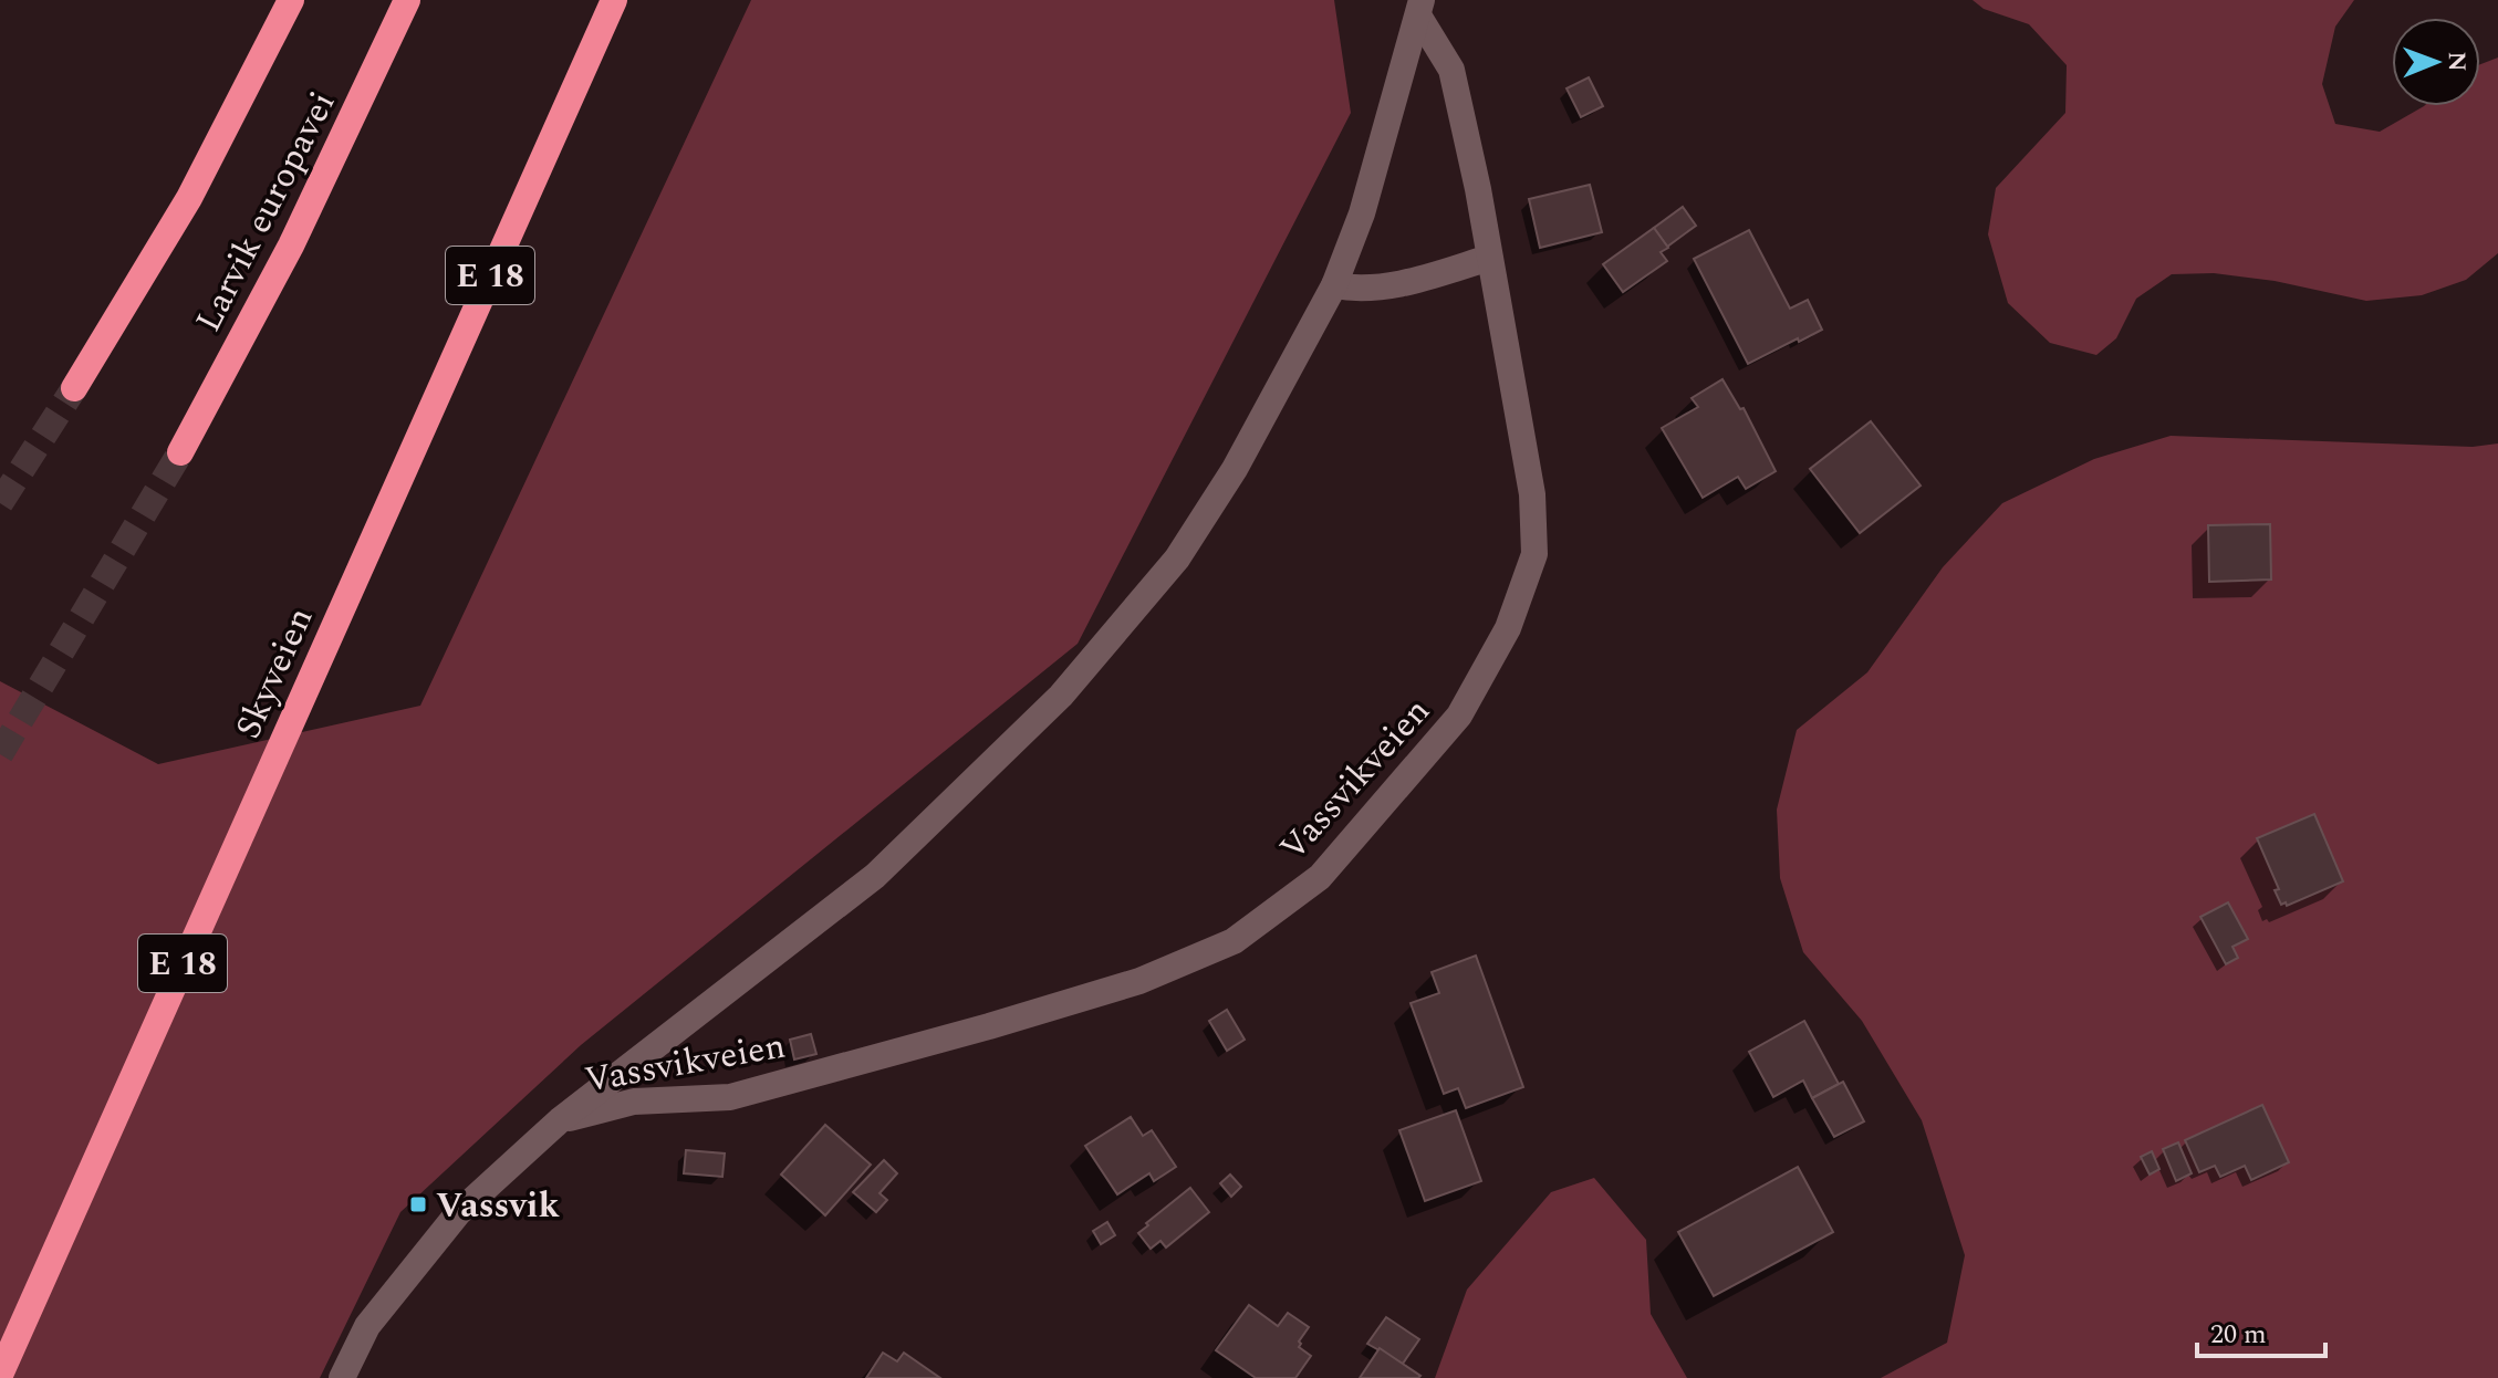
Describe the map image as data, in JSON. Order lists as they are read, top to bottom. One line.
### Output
{"streets":{"highway":["Larvik europavei","E 18","Skyveien"],"street":["Vassvikveien"]},"places":{"transit":["Vassvik"]},"scale_bar":"20 m","north":"right"}
